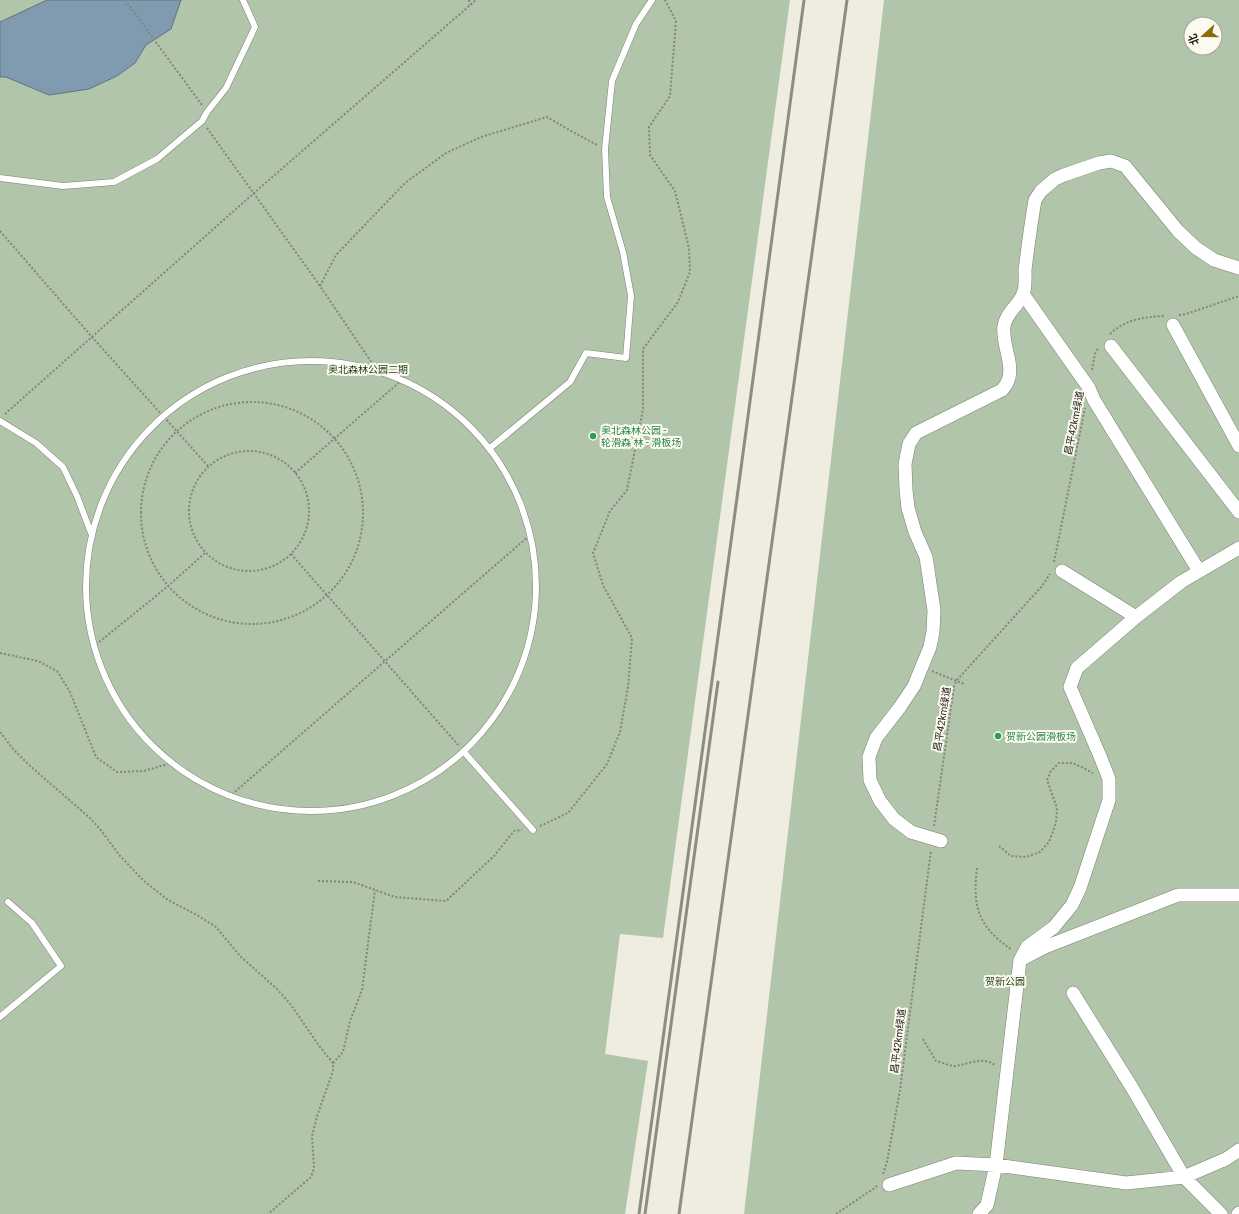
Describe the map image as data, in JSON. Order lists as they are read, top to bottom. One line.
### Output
{"streets":{"path":["昌平42km绿道"]},"parks":["奥北森林公园二期","贺新公园"],"places":["奥北森林公园 - 轮滑森 林 - 滑板场","贺新公园滑板场"],"north":"left"}
